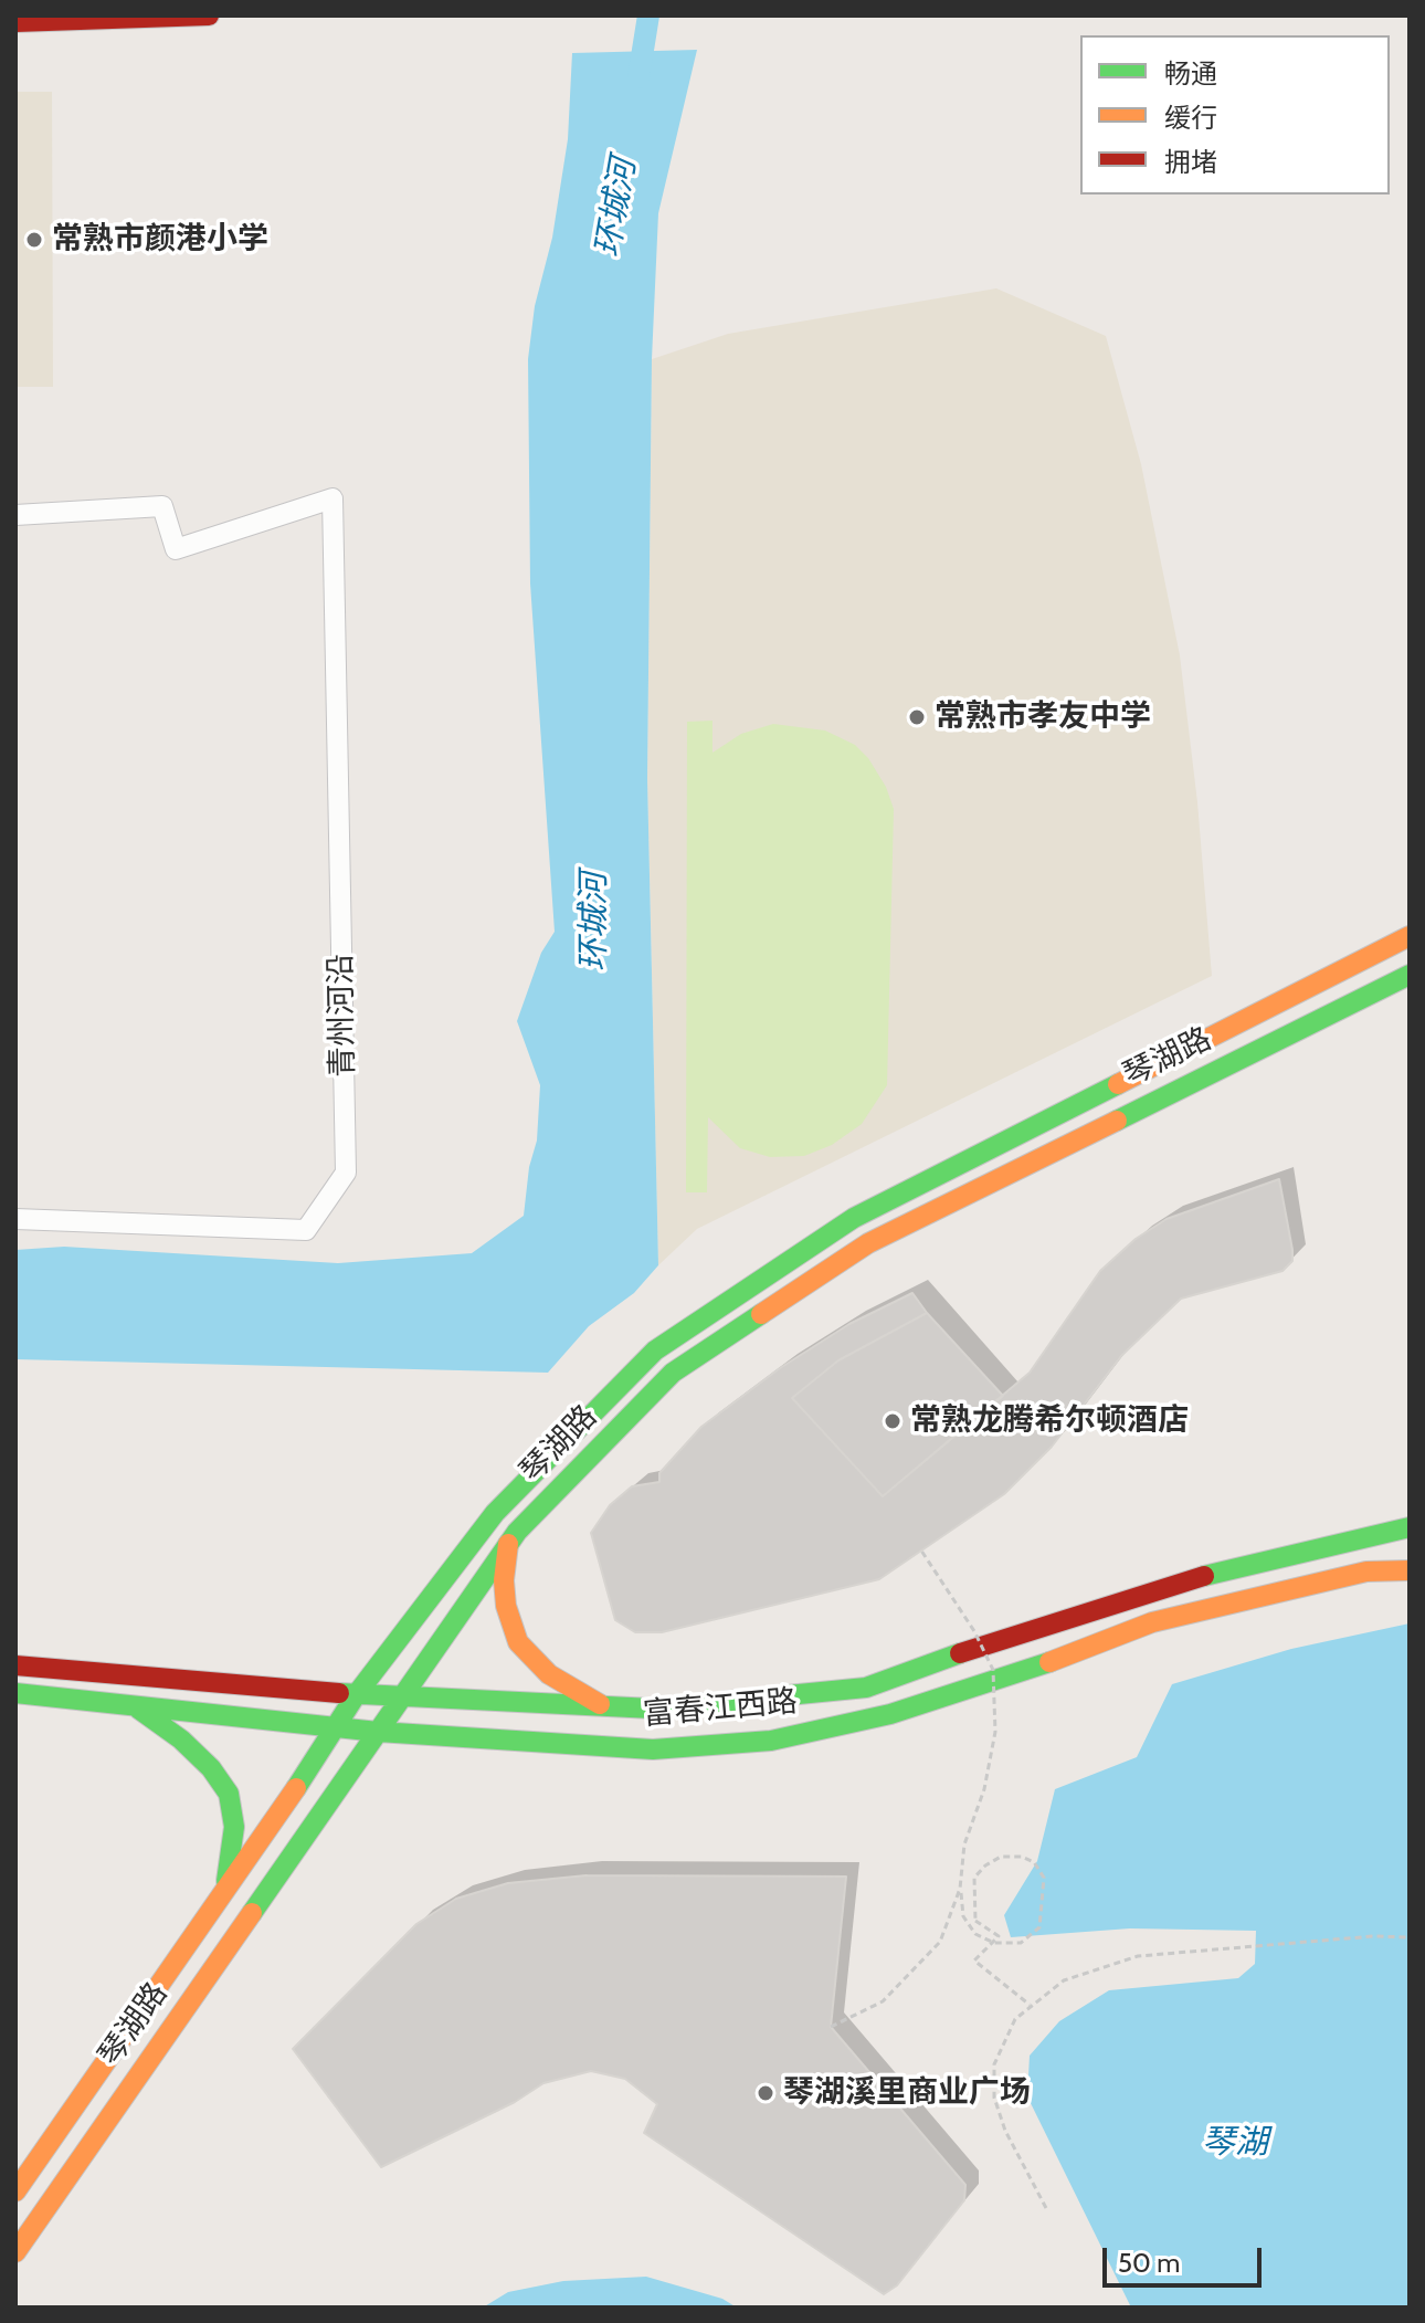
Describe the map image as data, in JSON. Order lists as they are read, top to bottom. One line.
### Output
{"streets":{"main road":["琴湖路","富春江西路"],"street":["青州河沿"]},"crossings":[["琴湖路","富春江西路"]],"water":["环城河","琴湖"],"places":["常熟市颜港小学","常熟市孝友中学","常熟龙腾希尔顿酒店","琴湖溪里商业广场"],"legend":["畅通","缓行","拥堵"],"scale_bar":"50 m"}
